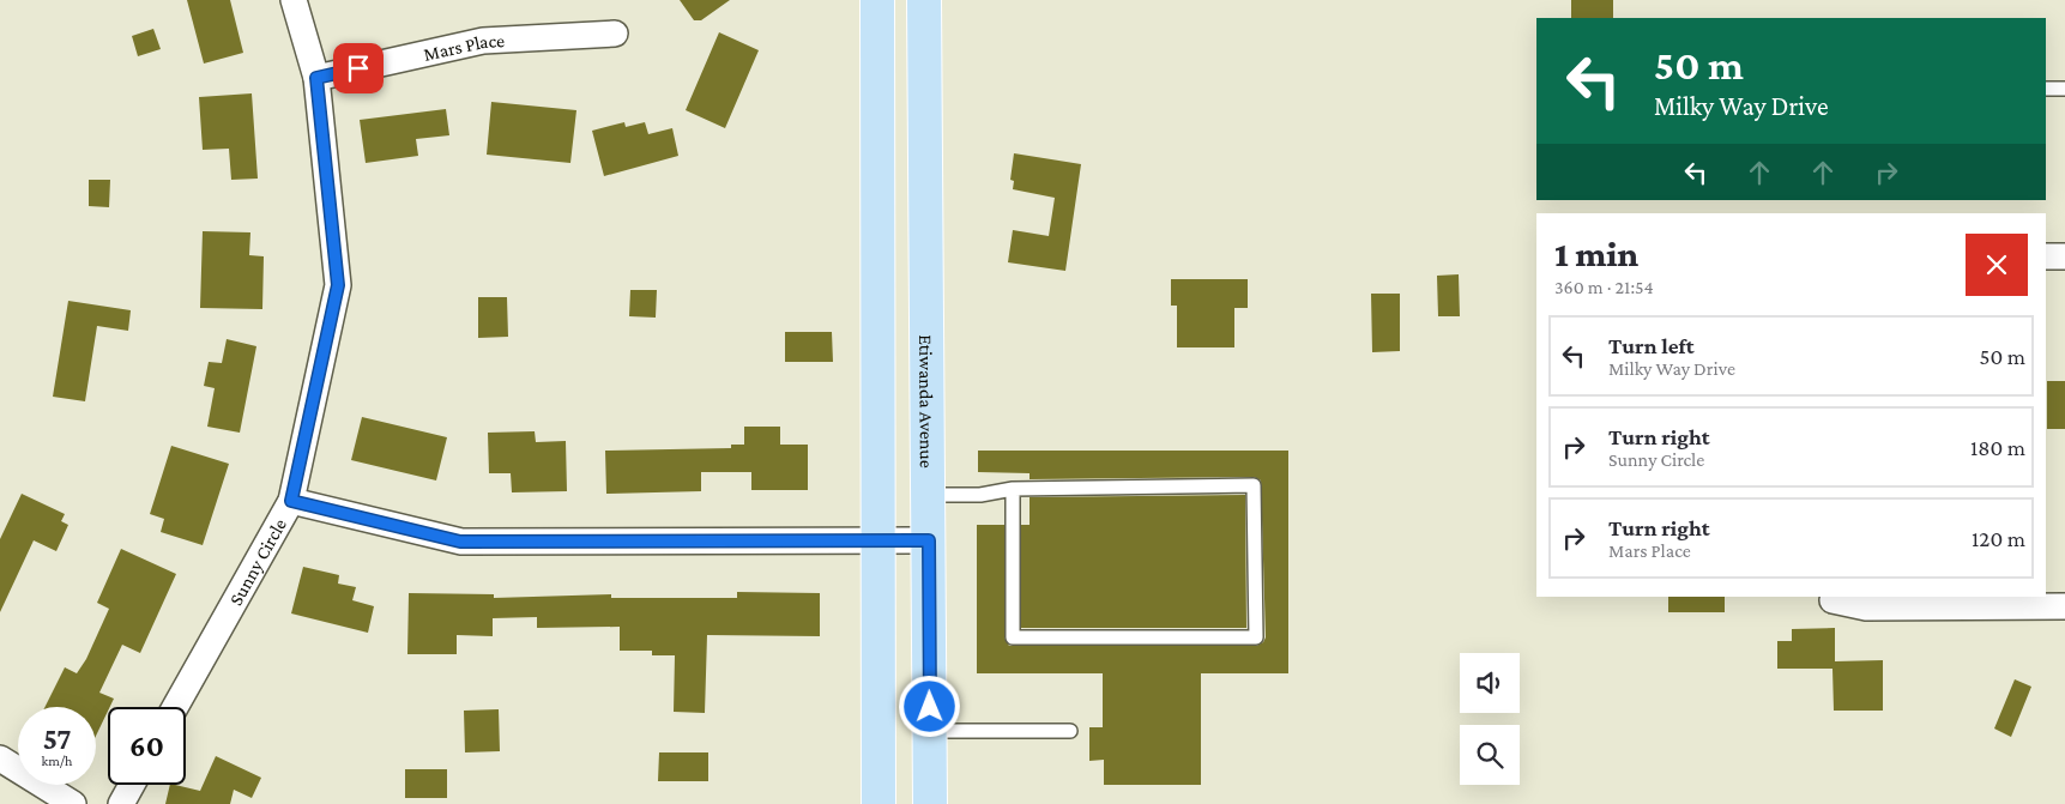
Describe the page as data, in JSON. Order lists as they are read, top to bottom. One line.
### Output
{"streets":{"main road":["Etiwanda Avenue"],"street":["Mars Place","Sunny Circle"]},"crossings":[["Mars Place","Sunny Circle"]],"page":{"turn":["50 m","Milky Way Drive"],"heading":["1 min","360 m · 21:54"],"list":[{"name":"Turn left","note":"Milky Way Drive","value":"50 m"},{"name":"Turn right","note":"Sunny Circle","value":"180 m"},{"name":"Turn right","note":"Mars Place","value":"120 m"}],"speed":"57 km/h","limit":"60"}}
